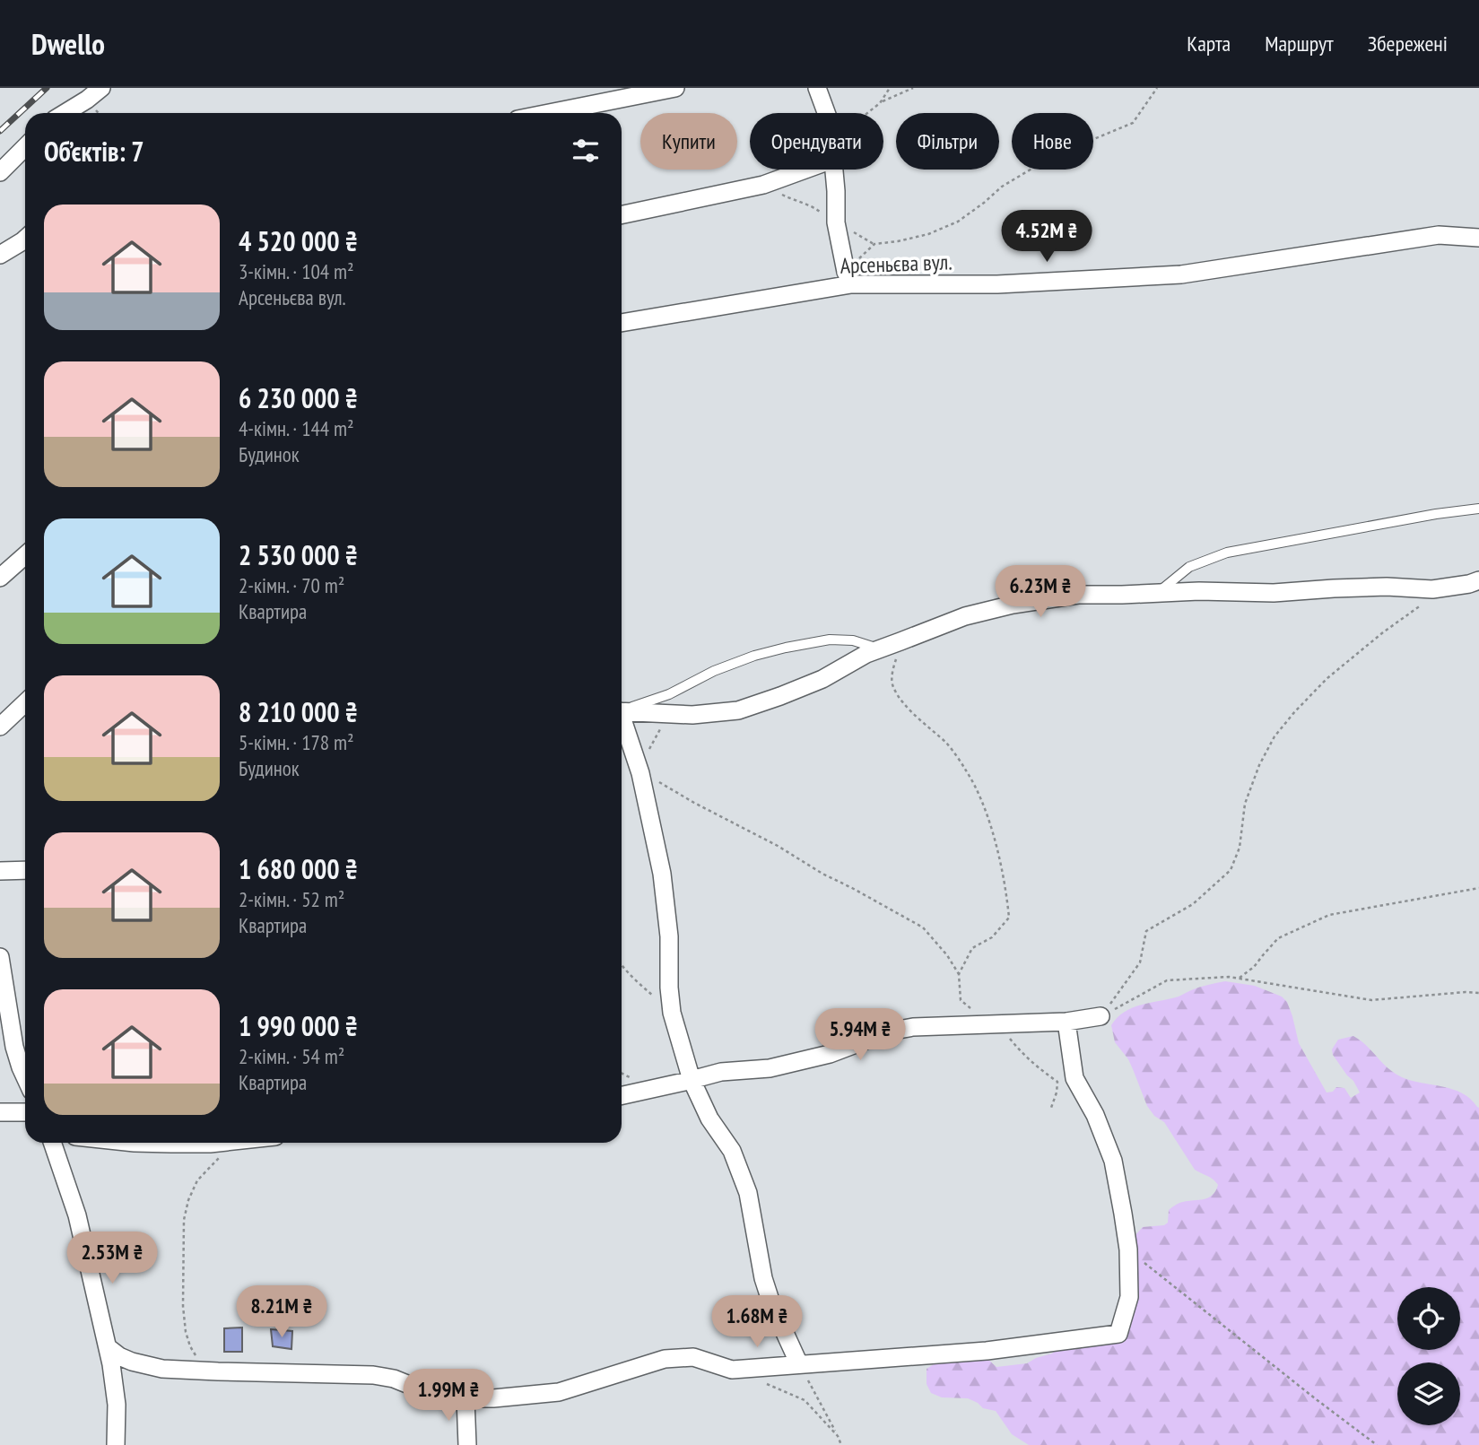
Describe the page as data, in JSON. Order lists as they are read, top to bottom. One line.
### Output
{"streets":{"street":["Арсеньєва вул."]},"page":{"header":"Dwello","nav":["Карта","Маршрут","Збережені"],"chip":["Купити","Орендувати","Фільтри","Нове"],"heading":"Об’єктів: 7","list":[{"name":"4 520 000 ₴","note":"3-кімн. · 104 m² · Арсеньєва вул."},{"name":"6 230 000 ₴","note":"4-кімн. · 144 m² · Будинок"},{"name":"2 530 000 ₴","note":"2-кімн. · 70 m² · Квартира"},{"name":"8 210 000 ₴","note":"5-кімн. · 178 m² · Будинок"},{"name":"1 680 000 ₴","note":"2-кімн. · 52 m² · Квартира"},{"name":"1 990 000 ₴","note":"2-кімн. · 54 m² · Квартира"}],"price":["4.52M ₴","6.23M ₴","5.94M ₴","2.53M ₴","8.21M ₴","1.68M ₴","1.99M ₴"]}}
